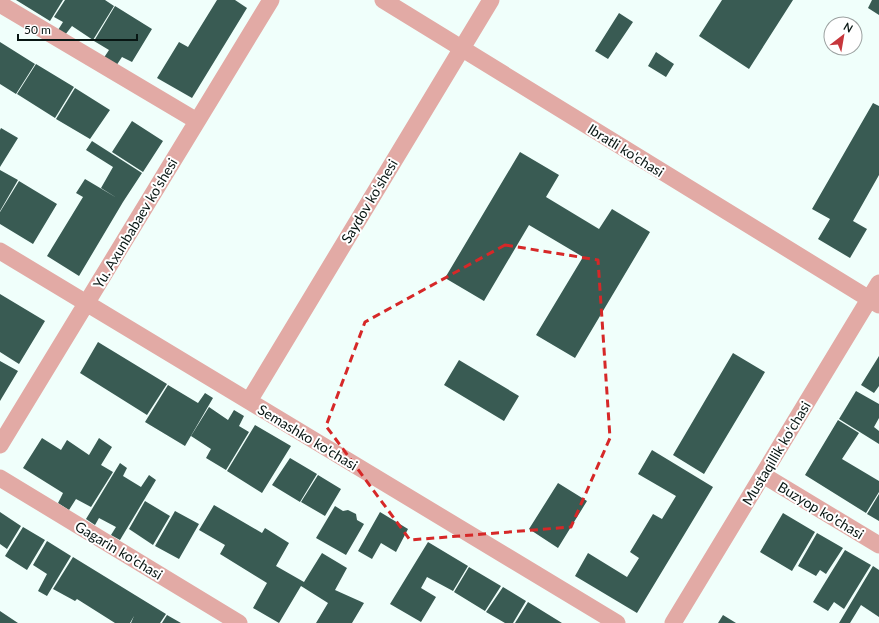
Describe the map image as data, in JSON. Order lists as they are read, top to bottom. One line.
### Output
{"streets":{"street":["Ibratli ko'chasi","Saydov ko'shesi","Yu. Axunbabaev ko'shesi","Semashko ko'chasi","Mustaqillik ko'chasi","Buzyop ko'chasi","Gagarin ko'chasi"]},"crossings":[["Ibratli ko'chasi","Saydov ko'shesi"],["Ibratli ko'chasi","Mustaqillik ko'chasi"],["Saydov ko'shesi","Semashko ko'chasi"],["Yu. Axunbabaev ko'shesi","Semashko ko'chasi"],["Mustaqillik ko'chasi","Buzyop ko'chasi"]],"scale_bar":"50 m","north":"top right"}
